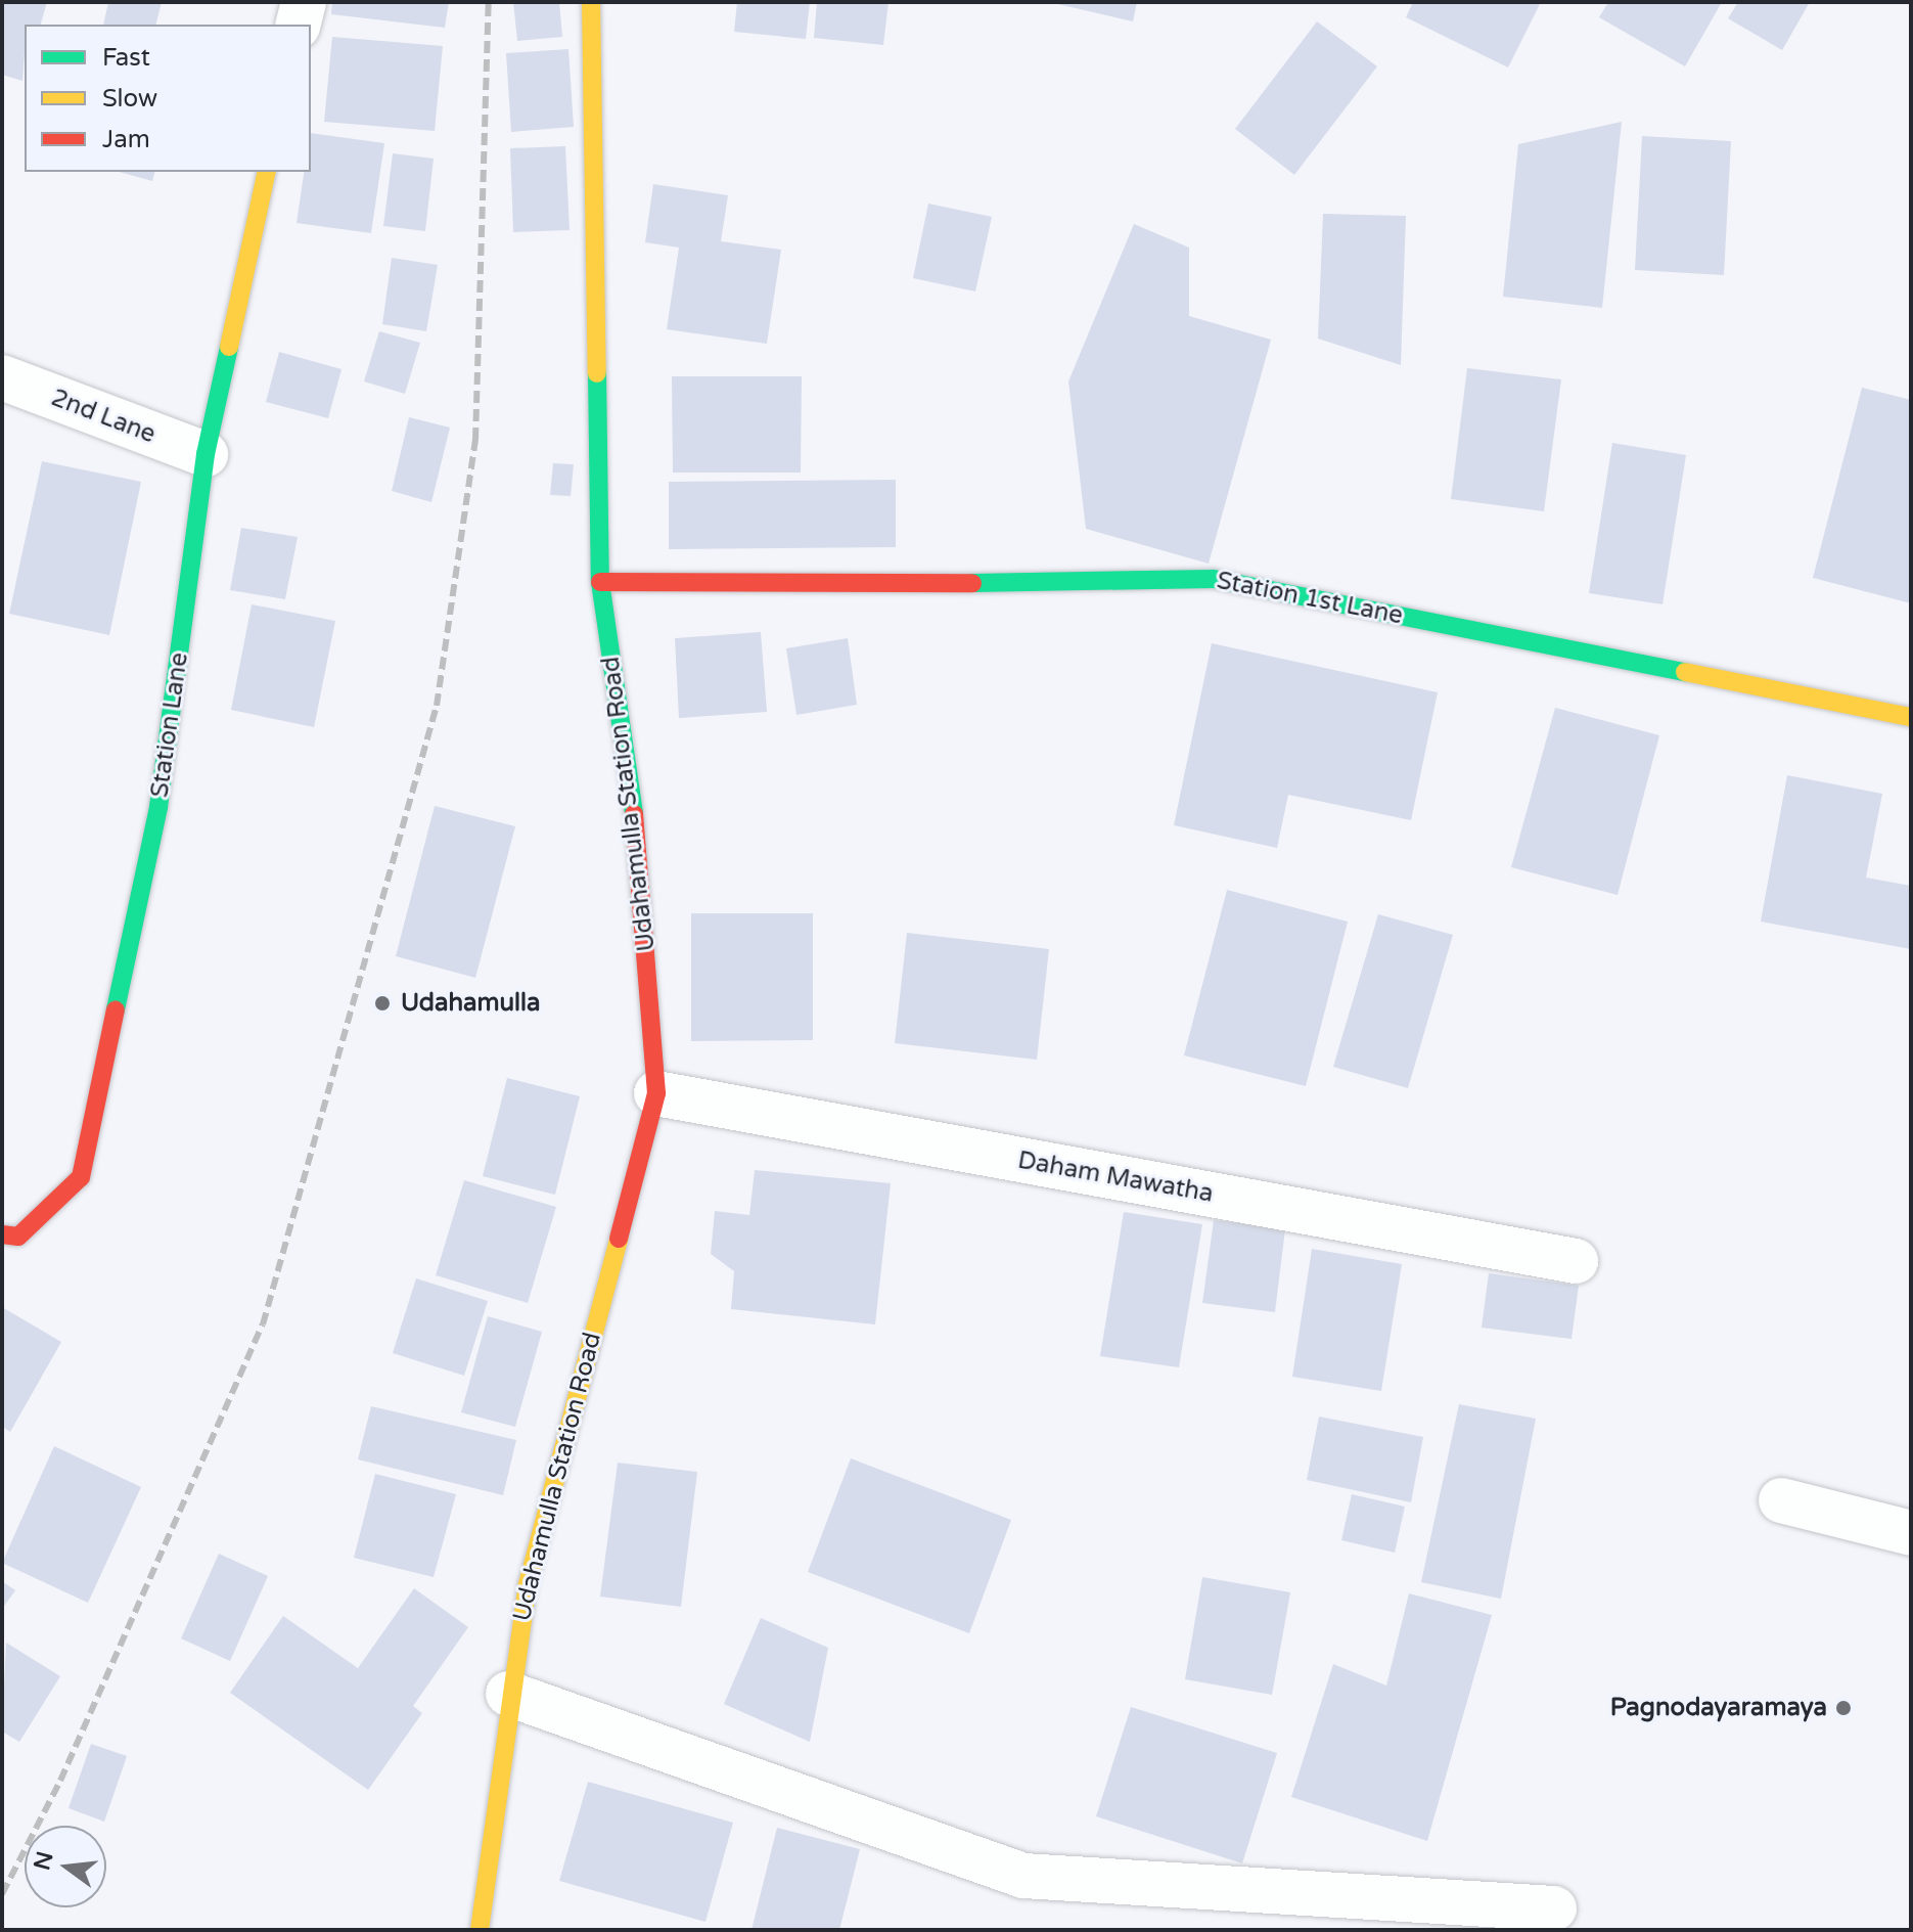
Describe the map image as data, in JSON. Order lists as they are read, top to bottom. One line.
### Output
{"streets":{"street":["2nd Lane","Station 1st Lane","Station Lane","Udahamulla Station Road","Daham Mawatha"]},"crossings":[["2nd Lane","Station Lane"],["Station 1st Lane","Udahamulla Station Road"],["Udahamulla Station Road","Daham Mawatha"]],"places":["Udahamulla","Pagnodayaramaya"],"legend":["Fast","Slow","Jam"],"north":"left"}
